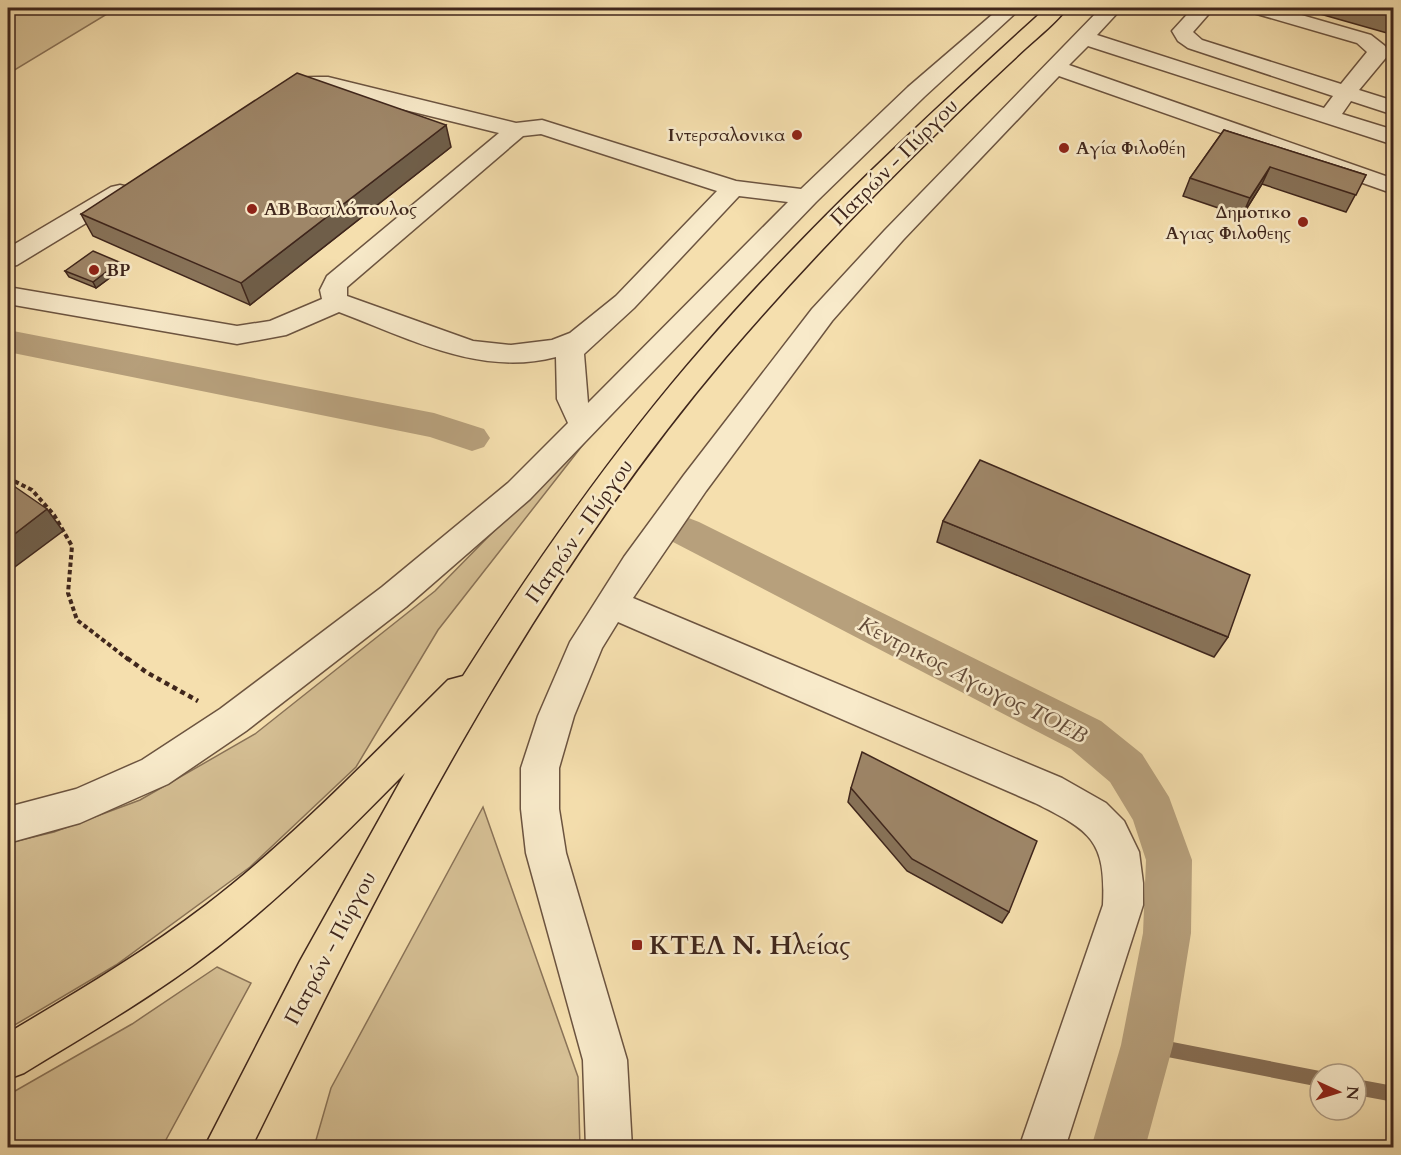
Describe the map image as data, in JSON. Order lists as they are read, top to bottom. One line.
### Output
{"streets":{"highway":["Πατρών - Πύργου"]},"water":["Κεντρικος Αγωγος ΤΟΕΒ"],"places":{"other":["Ιντερσαλονικα","Αγία Φιλοθέη","ΑΒ Βασιλόπουλος","Δημοτικο Αγιας Φιλοθεης","BP"],"transit":["ΚΤΕΛ Ν. Ηλείας"]},"north":"right"}
